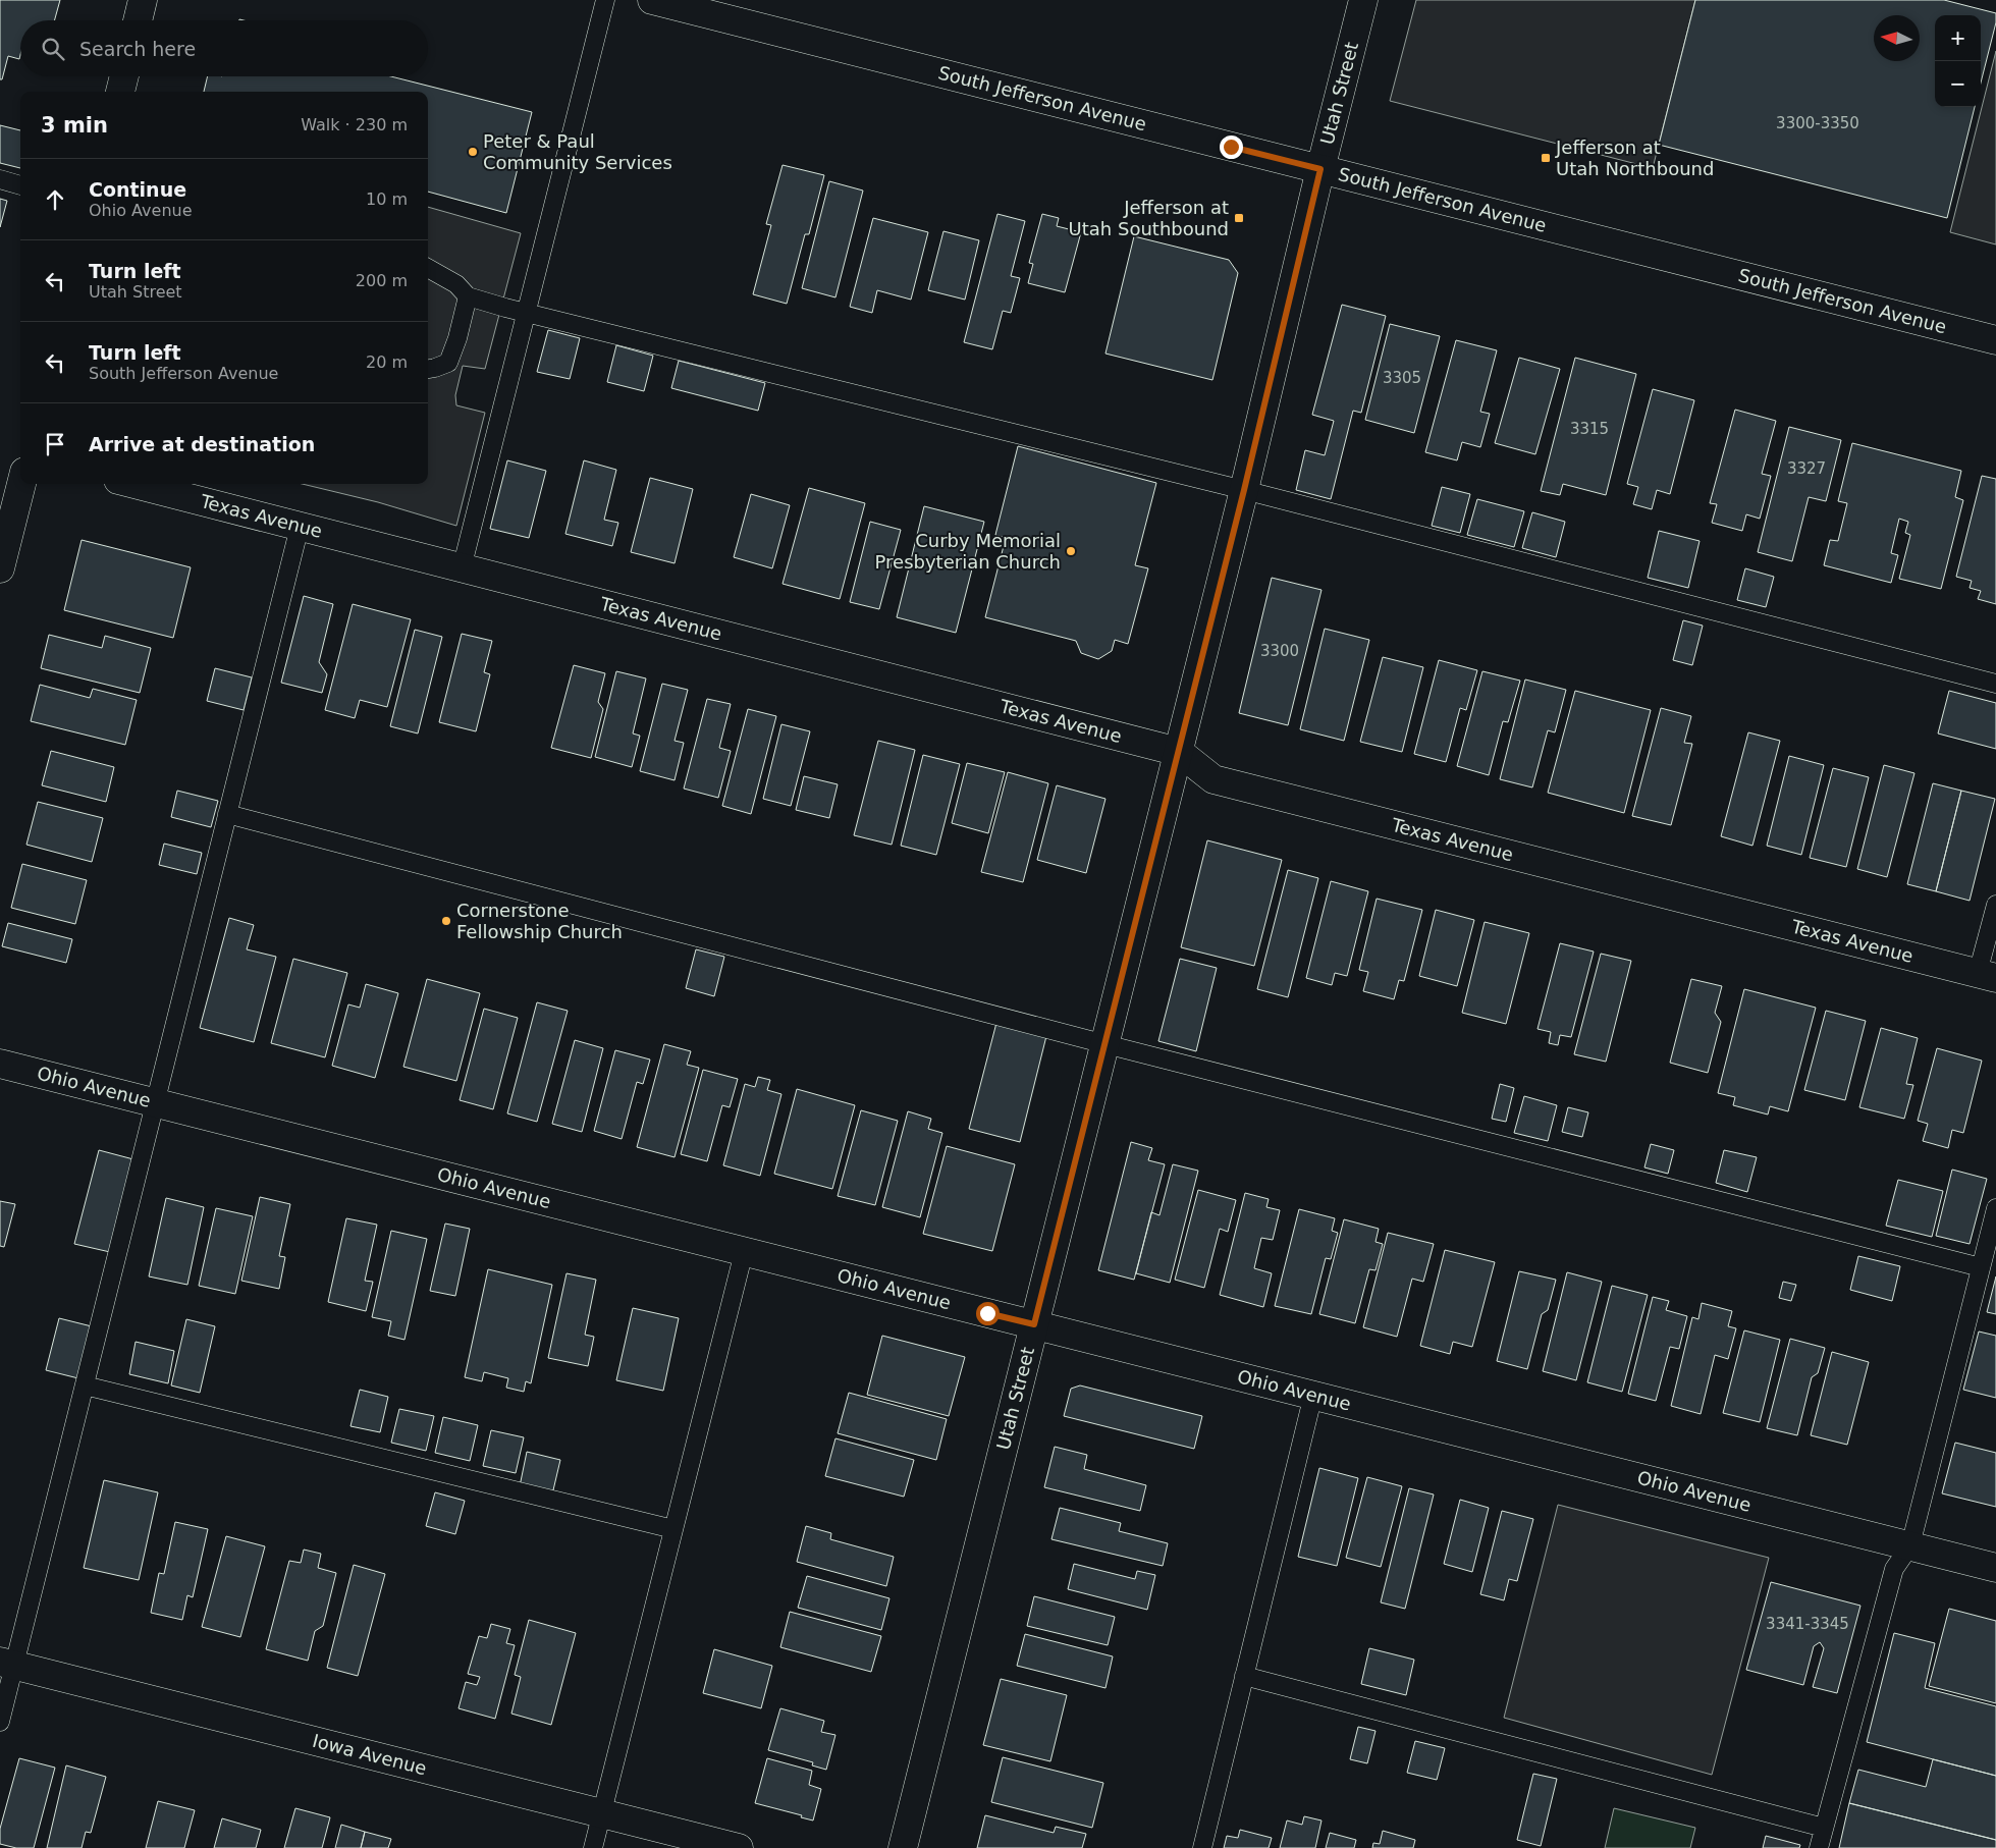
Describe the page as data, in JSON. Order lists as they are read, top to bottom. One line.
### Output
{"streets":{"street":["Utah Street","South Jefferson Avenue","Texas Avenue","Ohio Avenue","Iowa Avenue"]},"crossings":[["Utah Street","South Jefferson Avenue"],["Utah Street","Texas Avenue"],["Utah Street","Ohio Avenue"]],"places":{"other":["Peter & Paul Community Services","Curby Memorial Presbyterian Church","Cornerstone Fellowship Church"],"transit":["Jefferson at Utah Northbound","Jefferson at Utah Southbound"]},"house_numbers":["3300-3350","3305","3315","3327","3300","3341-3345"],"north":"left","page":{"map_buttons":["+","−"],"search":"Search here","heading":["3 min","Walk · 230 m"],"list":[["Continue","Ohio Avenue","10 m"],["Turn left","Utah Street","200 m"],["Turn left","South Jefferson Avenue","20 m"],"Arrive at destination"]}}
